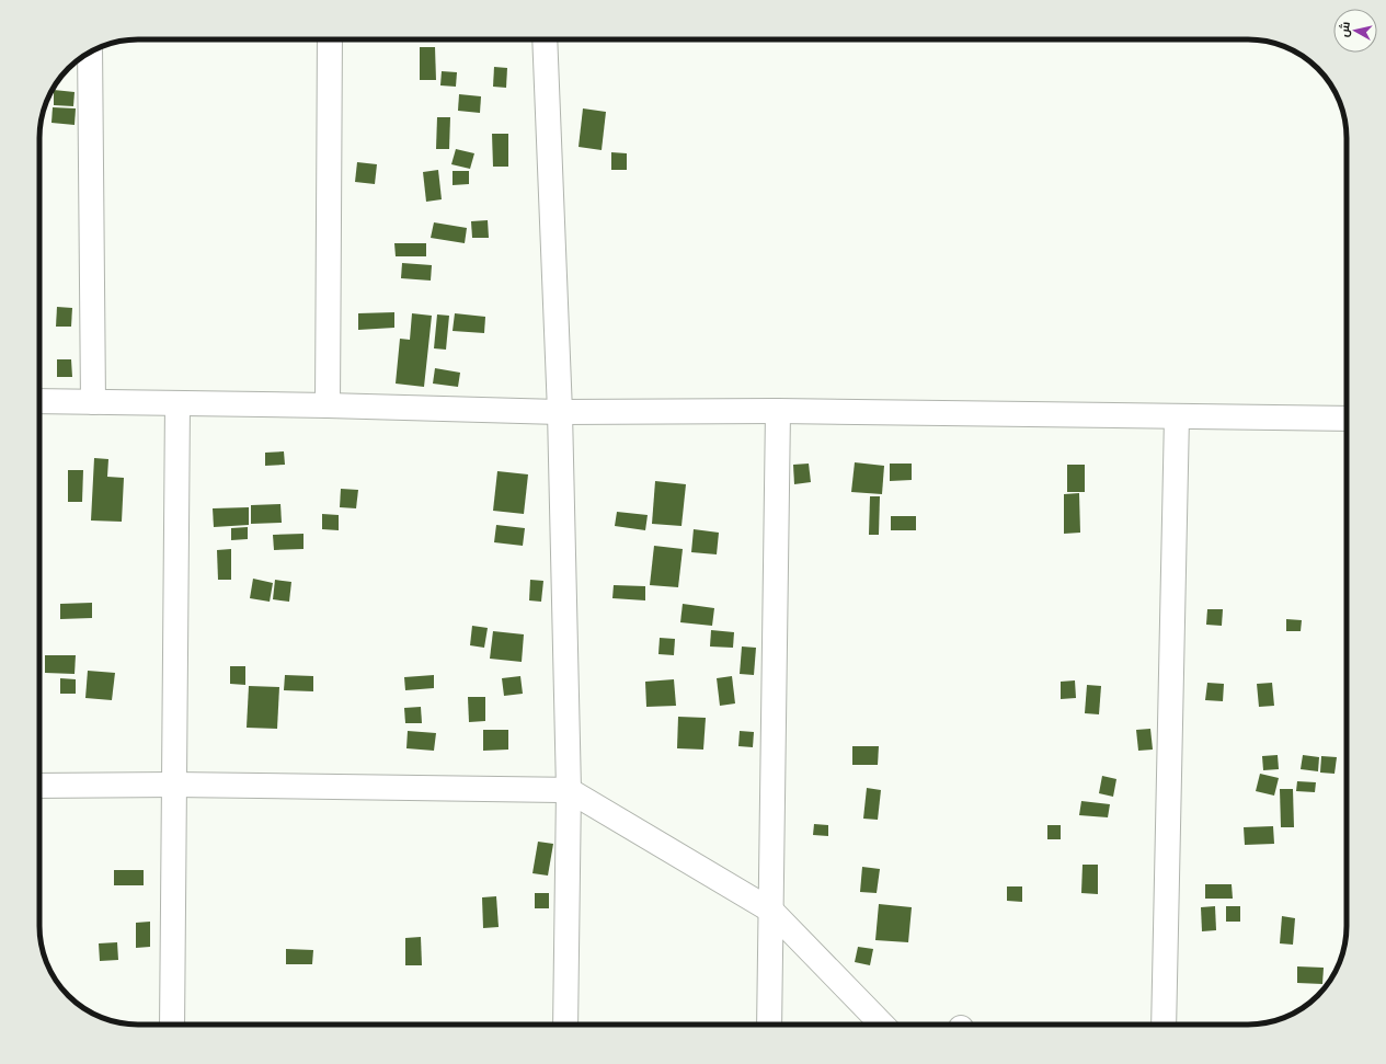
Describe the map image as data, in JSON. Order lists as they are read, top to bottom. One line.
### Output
{"north":"left"}
